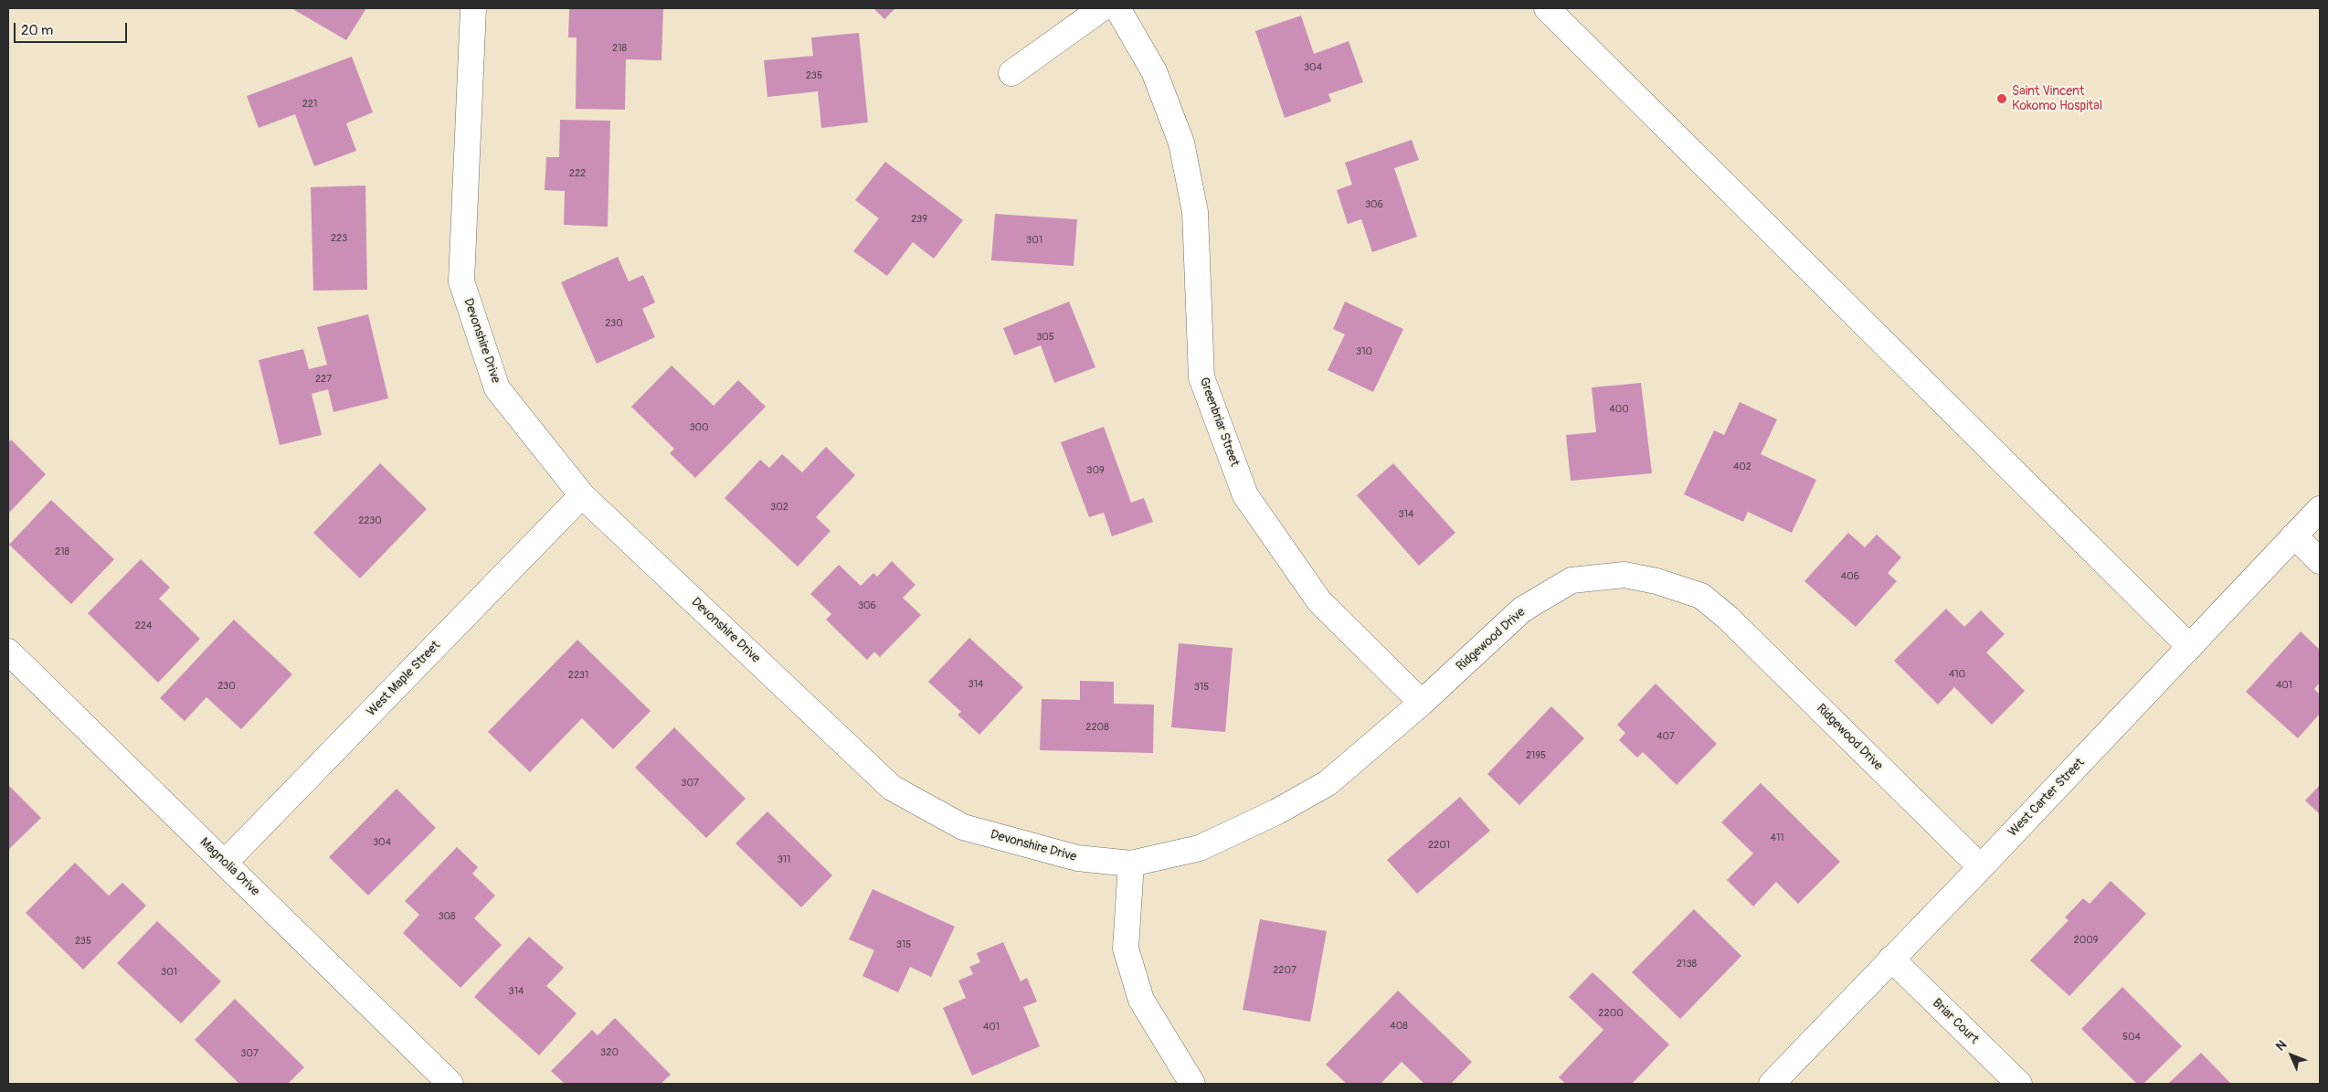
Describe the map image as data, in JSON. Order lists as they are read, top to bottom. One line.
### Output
{"streets":{"street":["Devonshire Drive","Greenbriar Street","Ridgewood Drive","West Maple Street","West Carter Street","Magnolia Drive","Briar Court"]},"crossings":[["Devonshire Drive","Ridgewood Drive"],["Devonshire Drive","West Maple Street"],["Greenbriar Street","Ridgewood Drive"],["Ridgewood Drive","West Carter Street"],["West Maple Street","Magnolia Drive"],["West Carter Street","Briar Court"]],"places":["Saint Vincent Kokomo Hospital"],"house_numbers":["218","304","235","221","222","306","239","223","301","230","305","310","227","400","300","402","309","302","314","2230","218","406","306","224","410","2231","314","401","230","315","2208","407","2195","307","411","304","2201","311","308","2009","235","315","2138","2207","301","314","2200","408","401","504","320","307"],"scale_bar":"20 m","north":"top left"}
